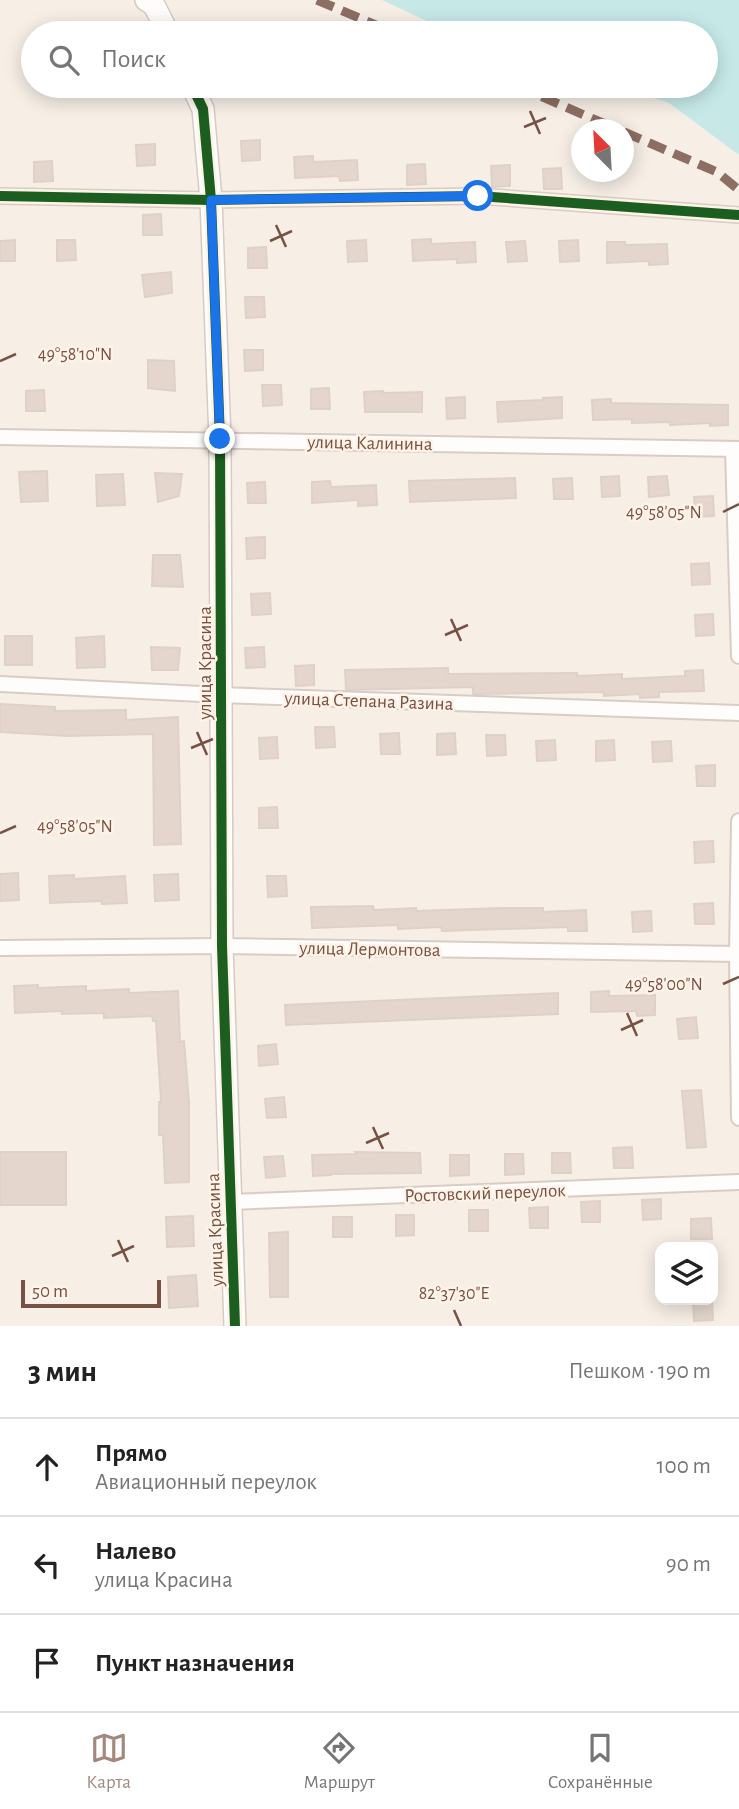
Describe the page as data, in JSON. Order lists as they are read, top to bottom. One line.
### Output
{"streets":{"street":["улица Калинина","улица Красина","улица Степана Разина","улица Лермонтова","Ростовский переулок"]},"crossings":[["улица Калинина","улица Красина"],["улица Красина","улица Степана Разина"],["улица Красина","улица Лермонтова"],["улица Красина","Ростовский переулок"]],"scale_bar":"50 m","north":"top left","page":{"search":"Поиск","scale":"50 m","heading":["3 мин","Пешком · 190 m"],"list":[["Прямо","Авиационный переулок","100 m"],["Налево","улица Красина","90 m"],"Пункт назначения"],"nav":["Карта","Маршрут","Сохранённые"]},"coordinates":["49°58'10\"N","49°58'05\"N","49°58'00\"N","82°37'30\"E"]}
